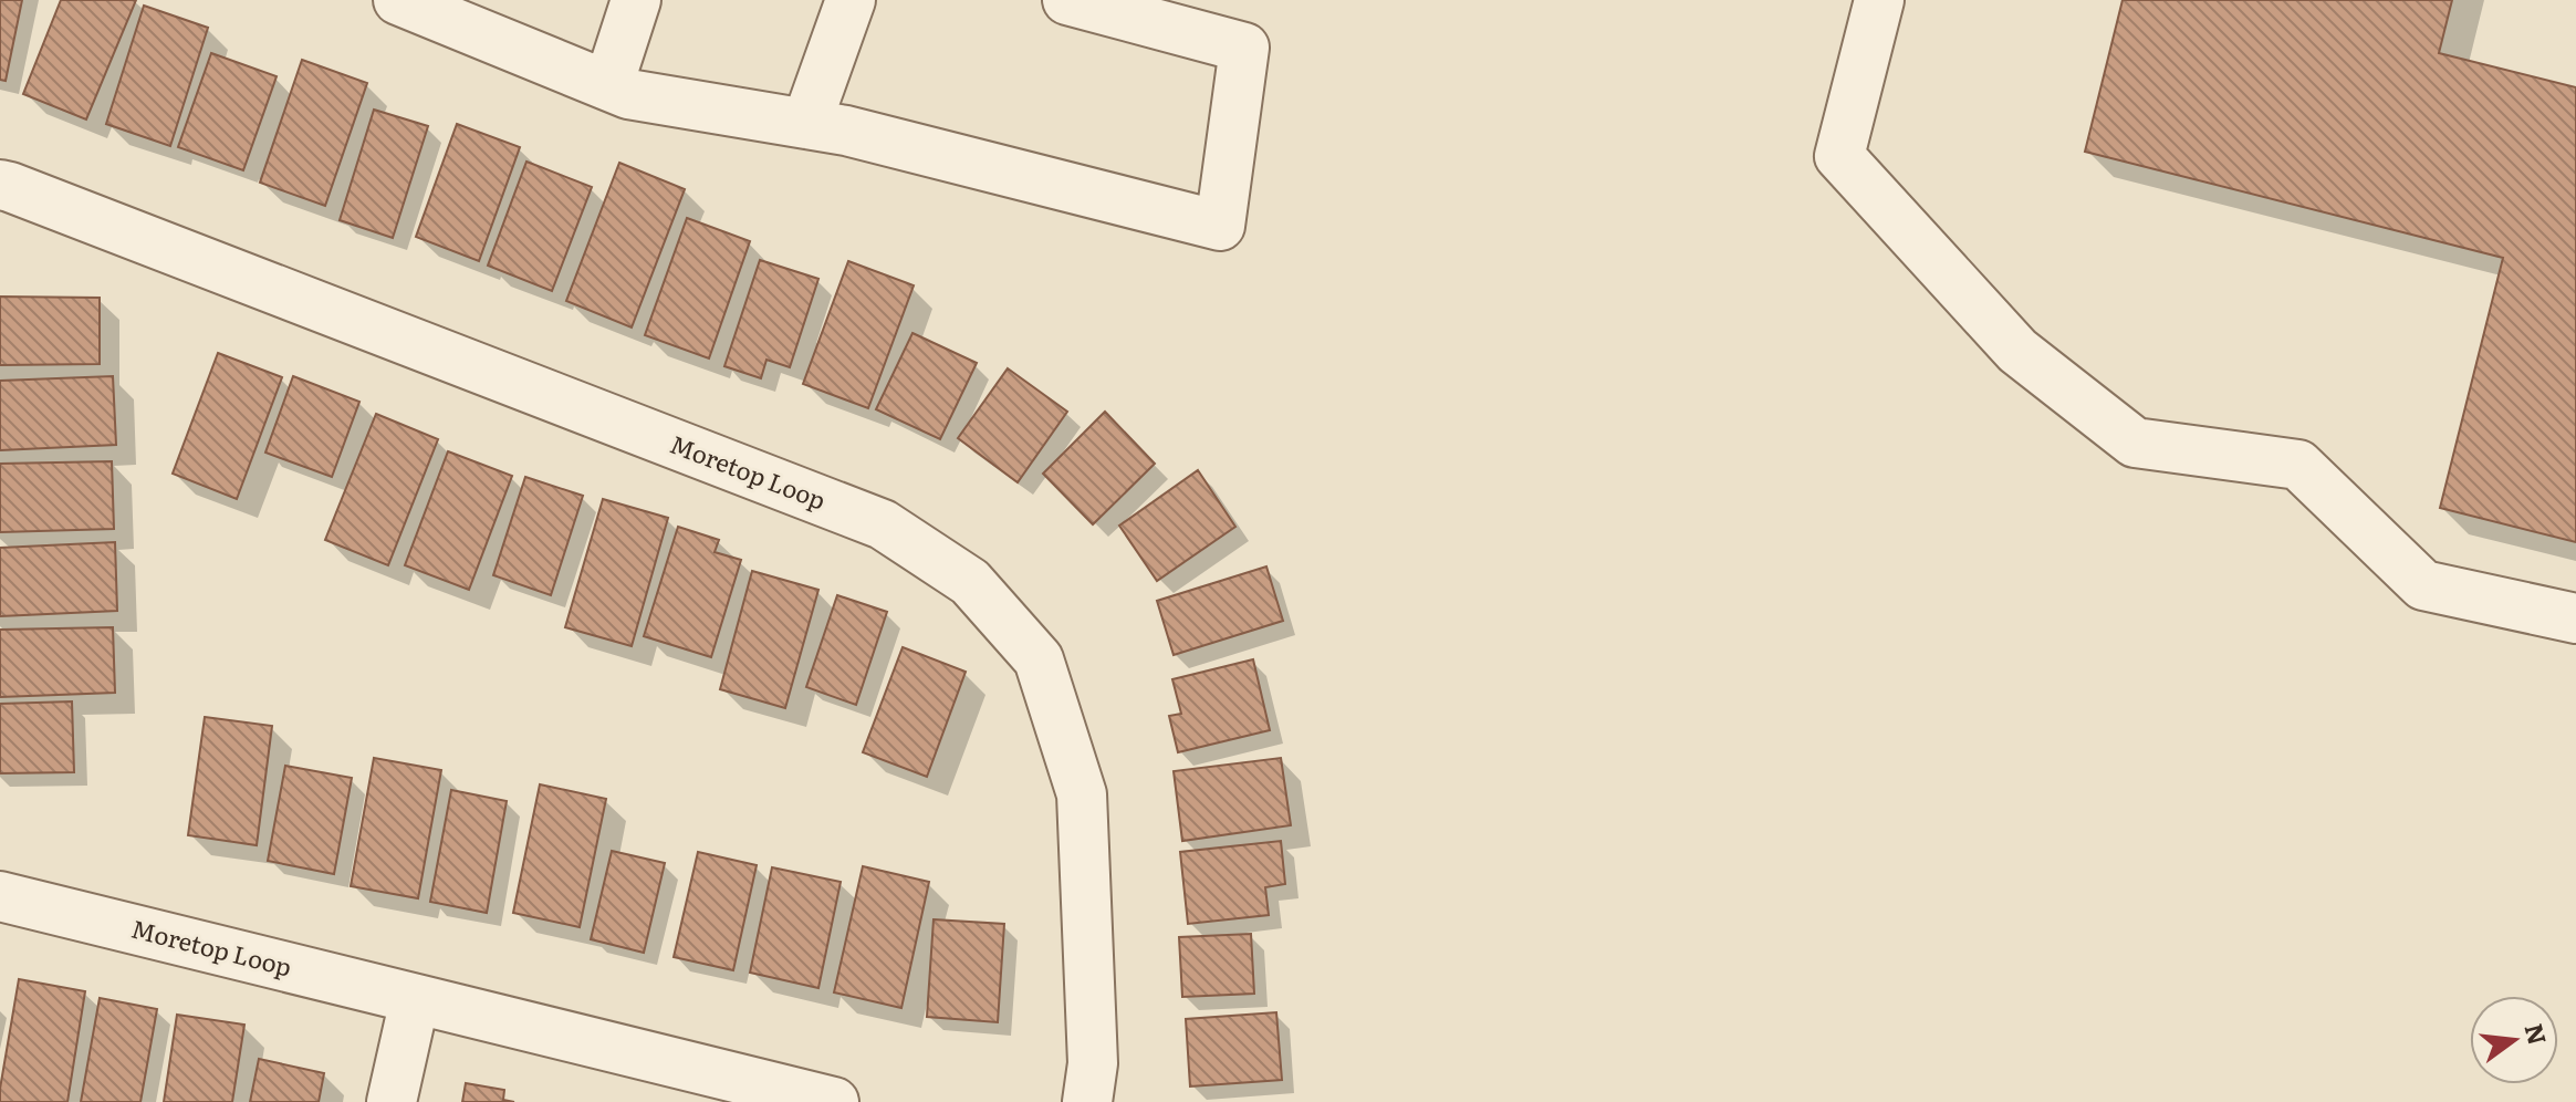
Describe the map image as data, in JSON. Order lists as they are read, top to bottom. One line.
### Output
{"streets":{"street":["Moretop Loop"]},"north":"right"}
